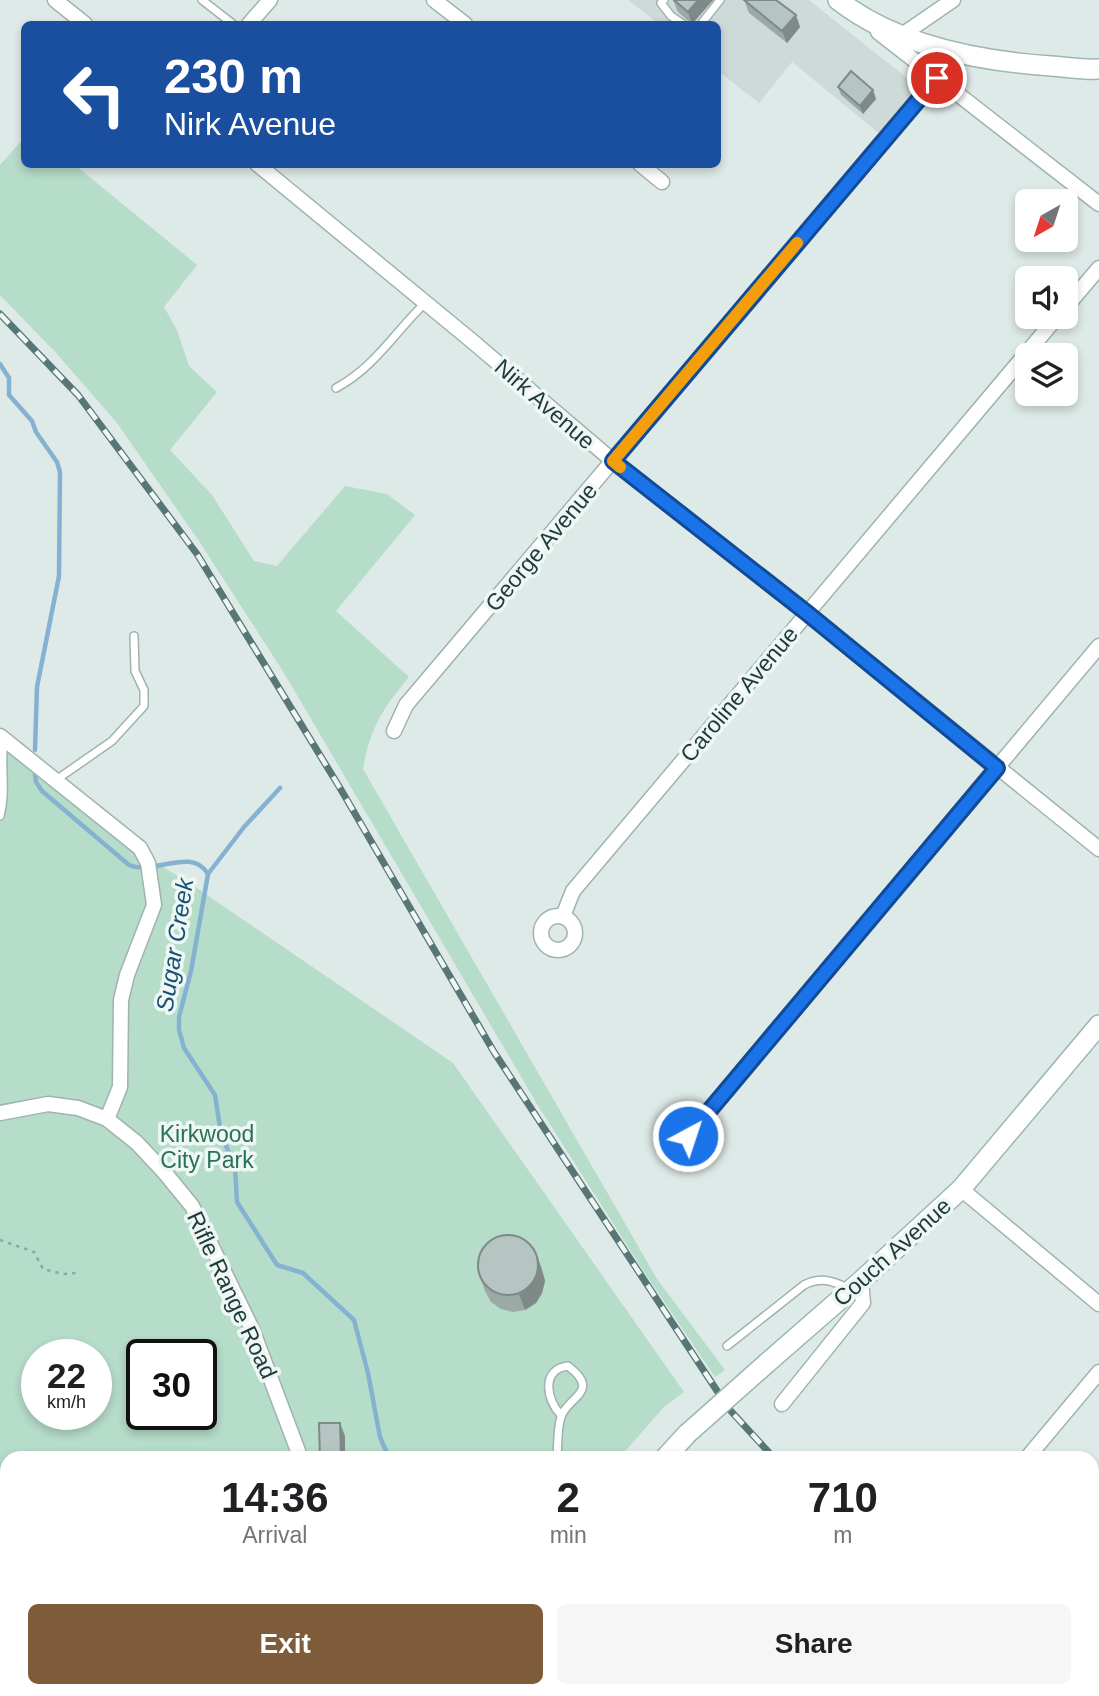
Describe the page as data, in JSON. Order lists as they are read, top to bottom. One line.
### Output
{"streets":{"street":["Nirk Avenue","George Avenue","Caroline Avenue","Couch Avenue","Rifle Range Road"]},"crossings":[["Nirk Avenue","George Avenue"],["Nirk Avenue","Caroline Avenue"]],"water":["Sugar Creek"],"parks":["Kirkwood City Park"],"north":"bottom left","page":{"turn":["230 m","Nirk Avenue"],"speed":"22 km/h","limit":"30","eta":["14:36","Arrival","2","min","710","m"],"buttons":["Exit","Share"]}}
